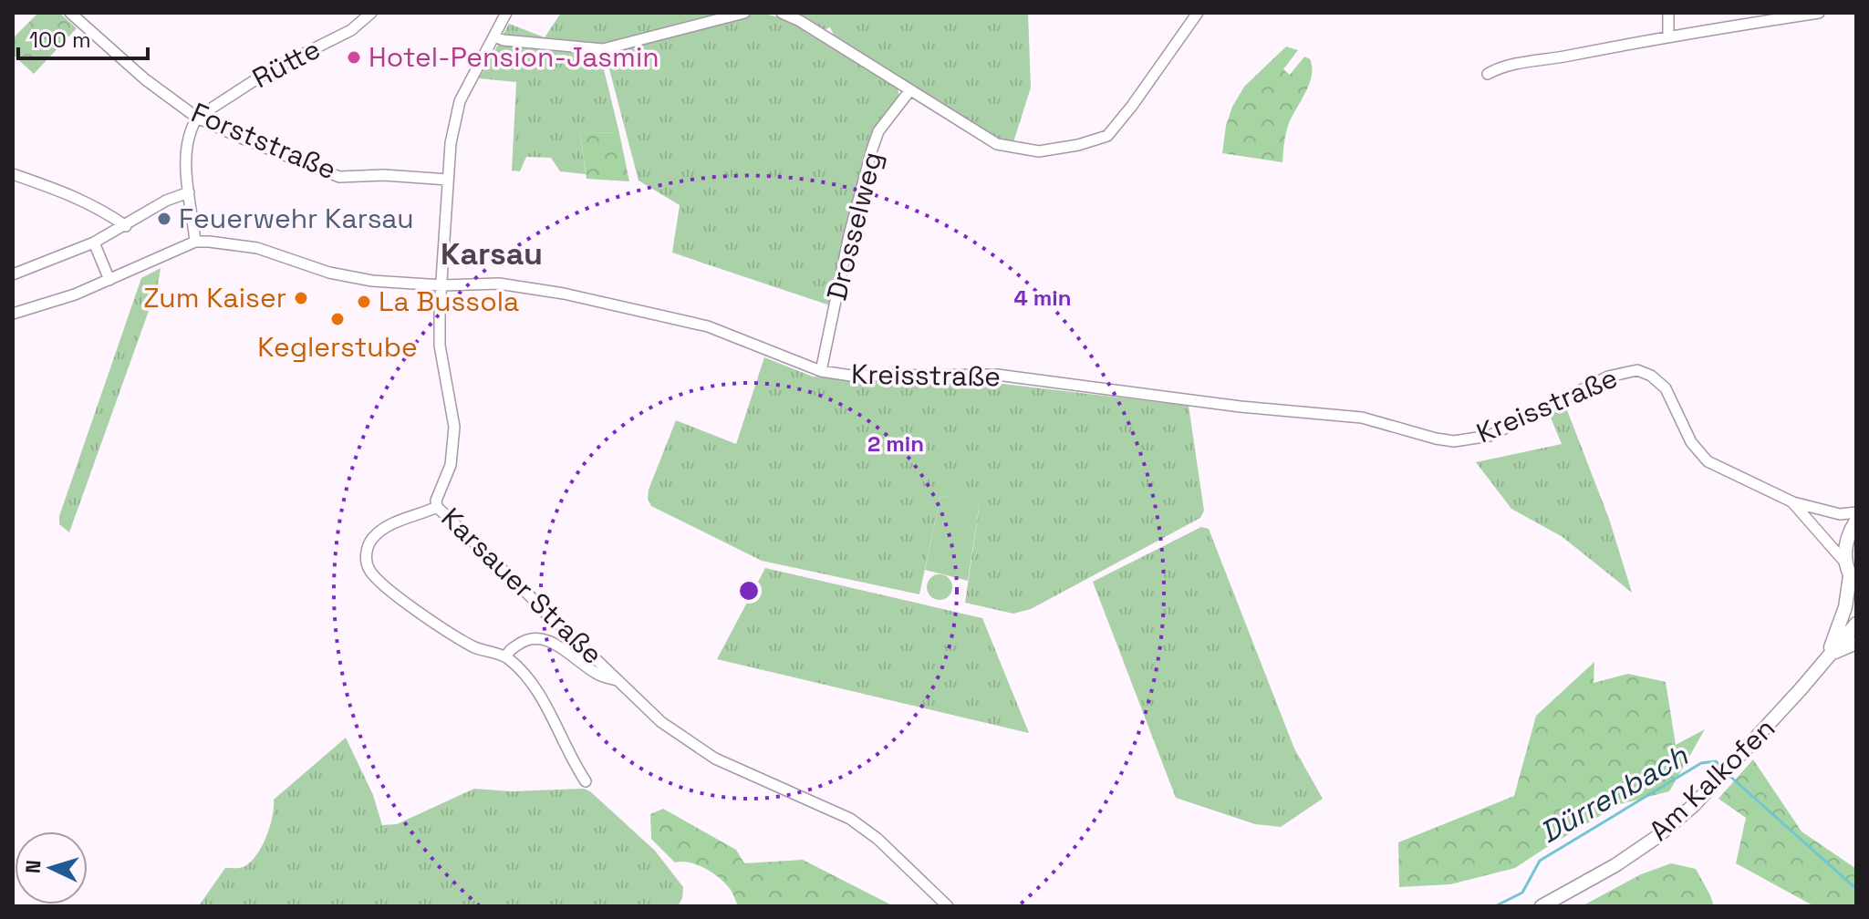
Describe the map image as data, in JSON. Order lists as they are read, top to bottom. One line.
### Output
{"streets":{"main road":["Am Kalkofen"],"street":["Rütte","Forststraße","Drosselweg","Kreisstraße","Karsauer Straße"]},"crossings":[["Rütte","Forststraße"],["Forststraße","Karsauer Straße"],["Drosselweg","Kreisstraße"],["Kreisstraße","Karsauer Straße"]],"districts":["Karsau"],"water":["Dürrenbach"],"places":["Hotel-Pension-Jasmin","Feuerwehr Karsau","Zum Kaiser","La Bussola","Keglerstube"],"scale_bar":"100 m","north":"left","rings":["4 min","2 min"]}
